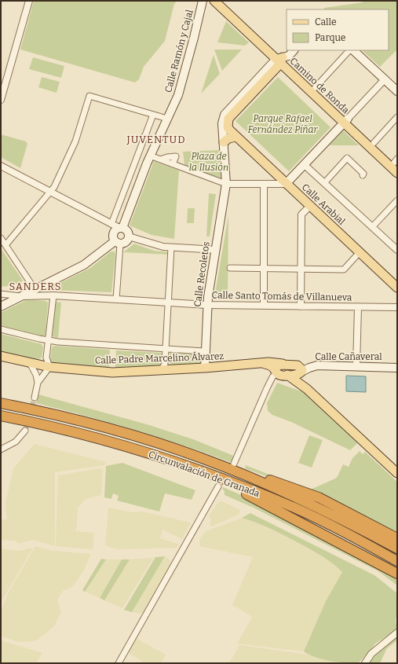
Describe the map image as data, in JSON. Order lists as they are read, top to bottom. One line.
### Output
{"streets":{"highway":["Circunvalación de Granada"],"main road":["Calle Ramón y Cajal","Camino de Ronda","Calle Arabial","Calle Recoletos","Calle Cañaveral","Calle Padre Marcelino Álvarez"],"street":["Calle Santo Tomás de Villanueva"]},"crossings":[["Calle Recoletos","Calle Santo Tomás de Villanueva"],["Calle Recoletos","Calle Padre Marcelino Álvarez"],["Calle Cañaveral","Calle Padre Marcelino Álvarez"]],"districts":["JUVENTUD","SANDERS"],"parks":["Parque Rafael Fernández Píñar","Plaza de la Ilusión"],"legend":["Calle","Parque"]}
